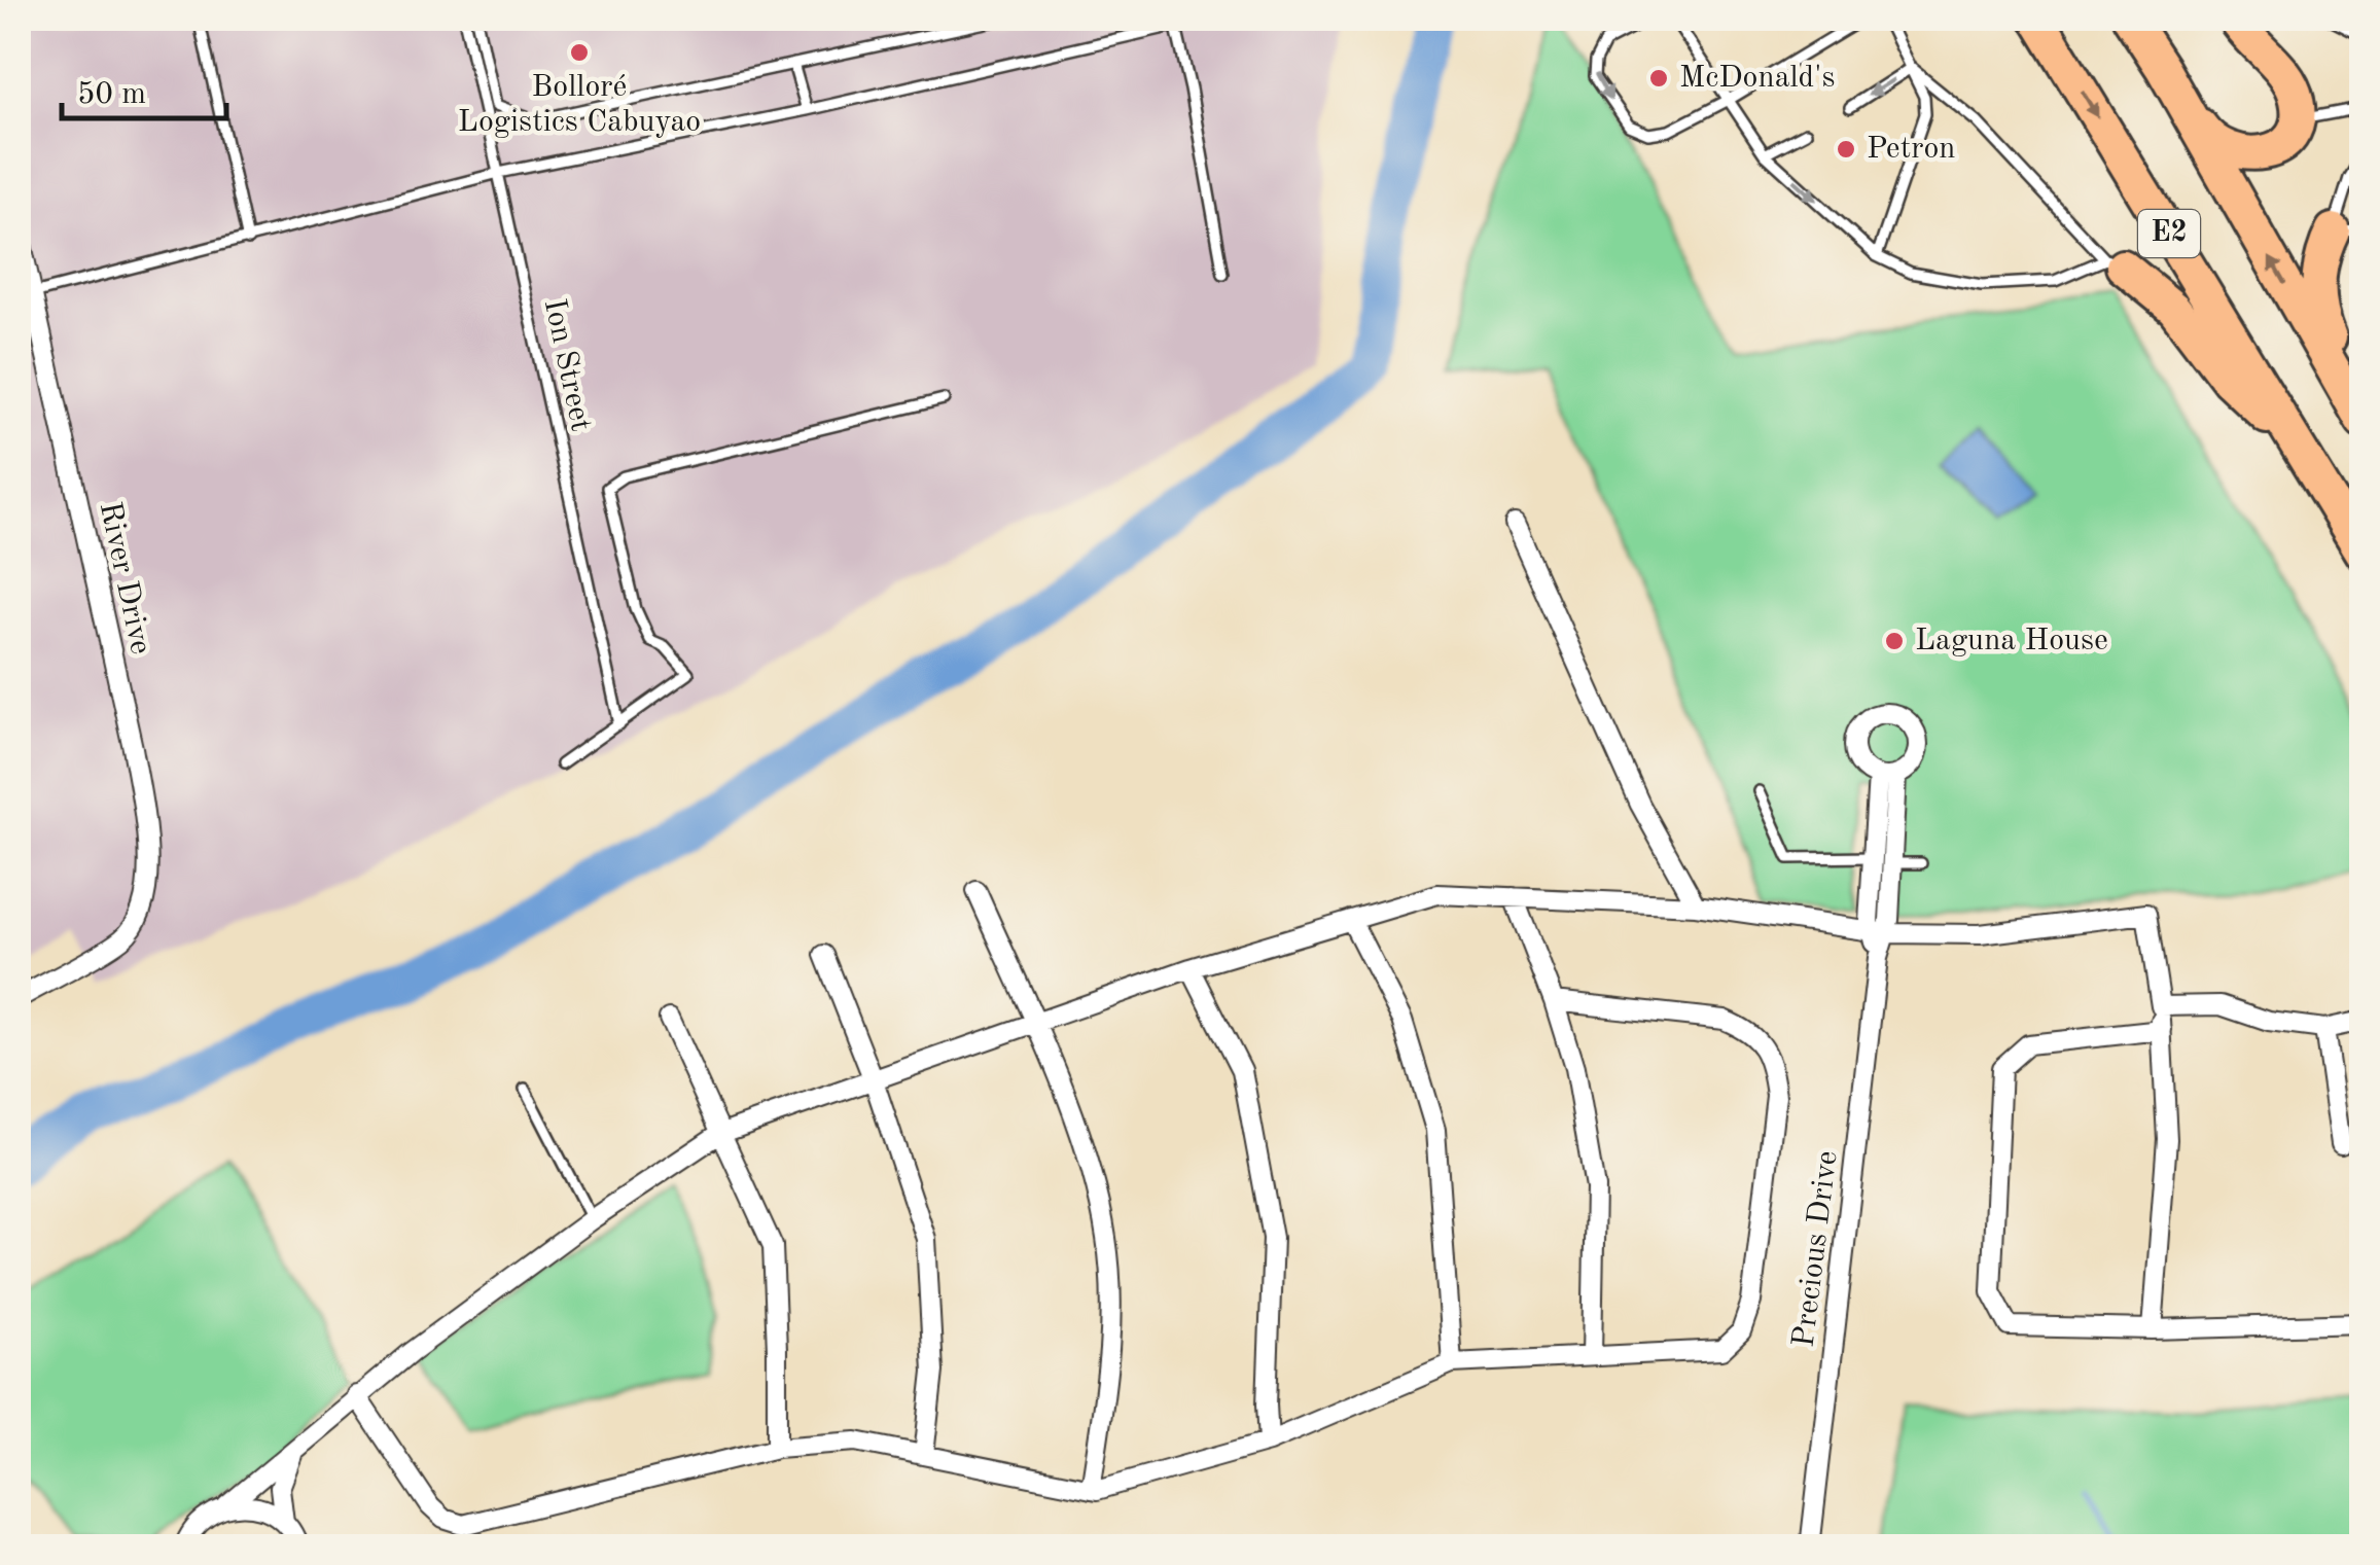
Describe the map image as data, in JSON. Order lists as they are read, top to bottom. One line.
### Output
{"streets":{"highway":["E2"],"street":["River Drive","Precious Drive"],"lane":["Ion Street"]},"places":["Bolloré Logistics Cabuyao","McDonald's","Petron","Laguna House"],"scale_bar":"50 m"}
